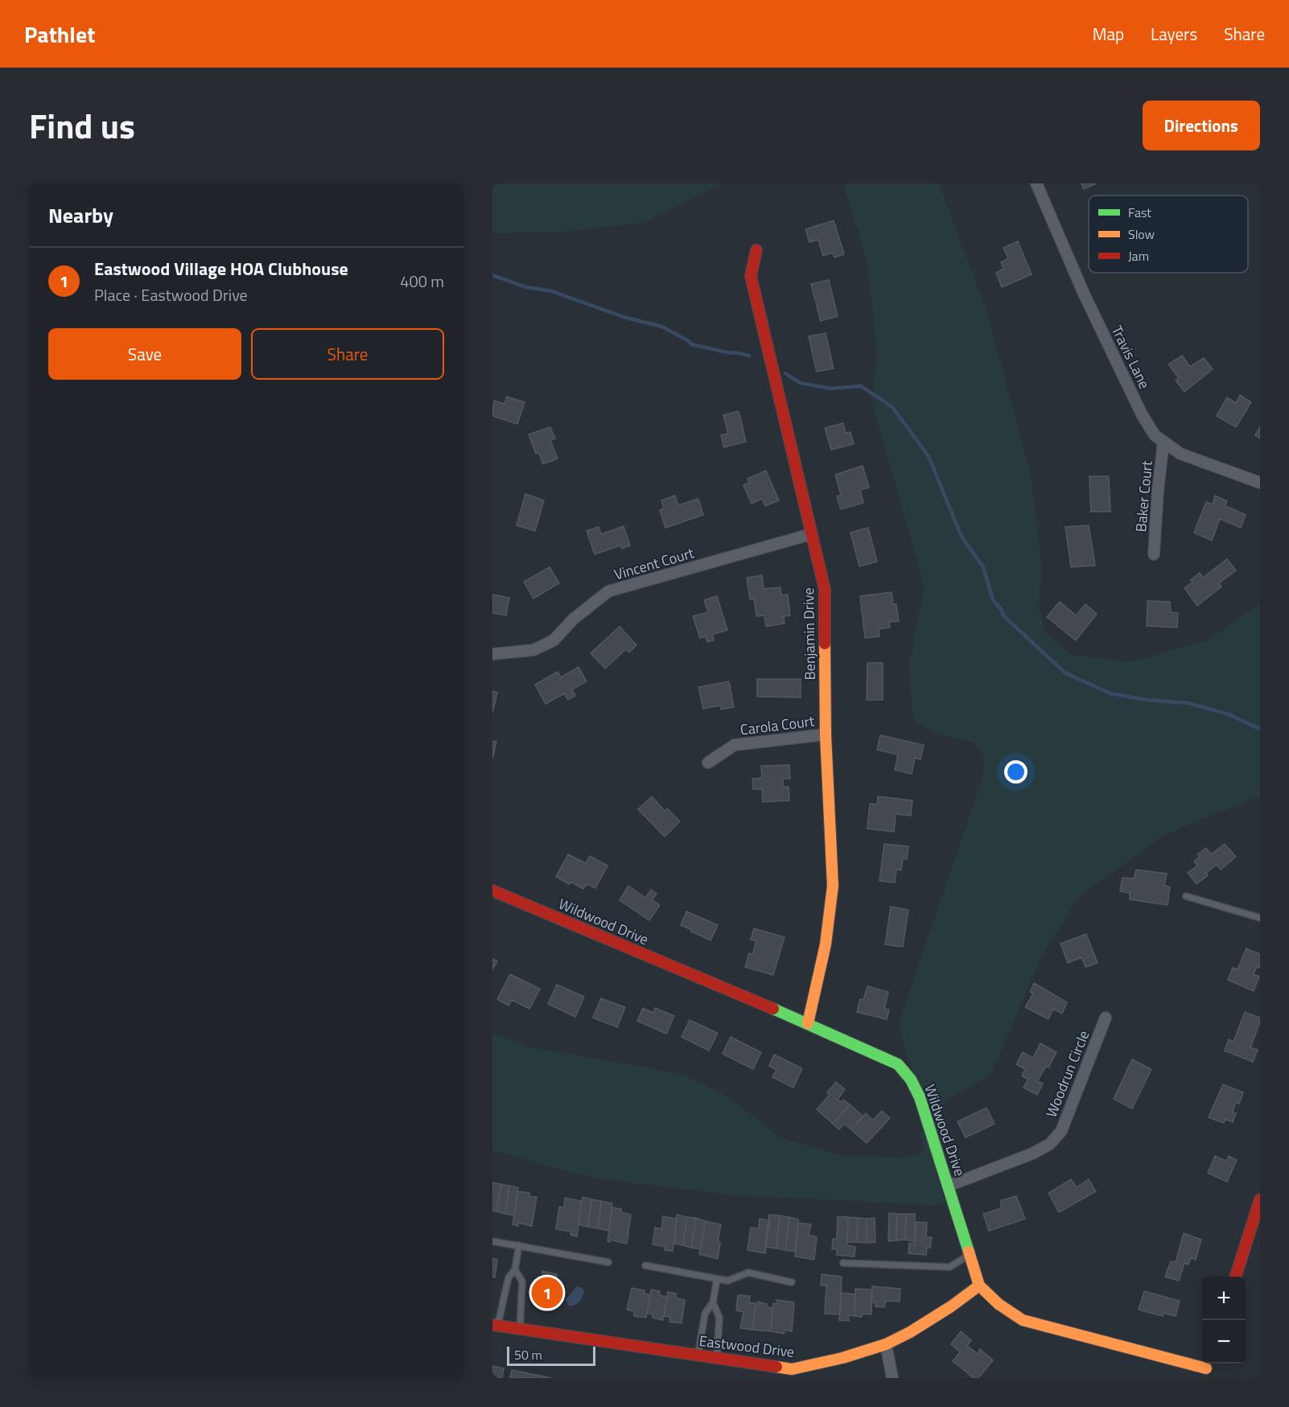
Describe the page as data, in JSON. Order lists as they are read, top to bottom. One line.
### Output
{"streets":{"street":["Travis Lane","Baker Court","Vincent Court","Benjamin Drive","Carola Court","Wildwood Drive","Woodrun Circle","Eastwood Drive"]},"crossings":[["Travis Lane","Baker Court"],["Vincent Court","Benjamin Drive"],["Benjamin Drive","Carola Court"],["Benjamin Drive","Wildwood Drive"],["Wildwood Drive","Woodrun Circle"],["Wildwood Drive","Eastwood Drive"]],"legend":["Fast","Slow","Jam"],"scale_bar":"50 m","page":{"header":"Pathlet","nav":["Map","Layers","Share"],"title":"Find us","buttons":["Directions",["Save","Share"]],"heading":"Nearby","list":[{"mark":"1","name":"Eastwood Village HOA Clubhouse","note":"Place · Eastwood Drive","value":"400 m"}],"pins":"1","map_buttons":["+","−"],"scale":"50 m"}}
